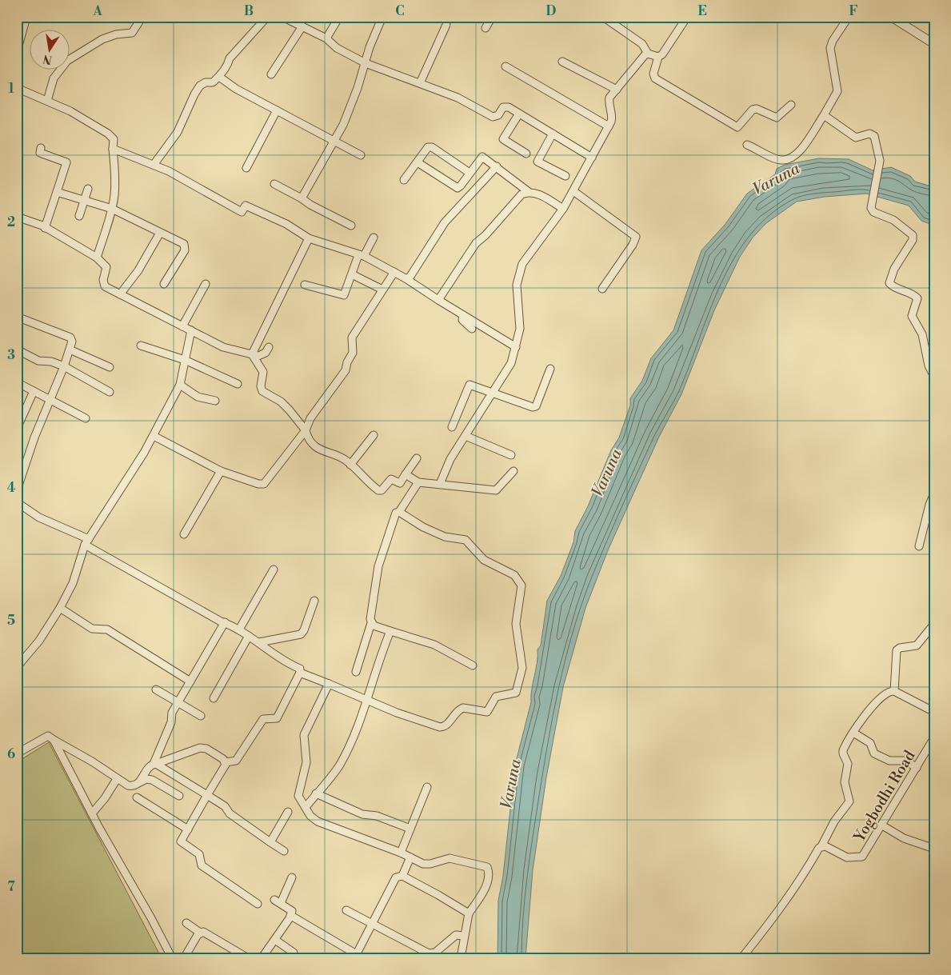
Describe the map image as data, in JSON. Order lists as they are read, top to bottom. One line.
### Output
{"streets":{"street":["Yogbodhi Road"]},"water":["Varuna"],"north":"bottom","grid":{"columns":["A","B","C","D","E","F"],"rows":["1","2","3","4","5","6","7"]}}
